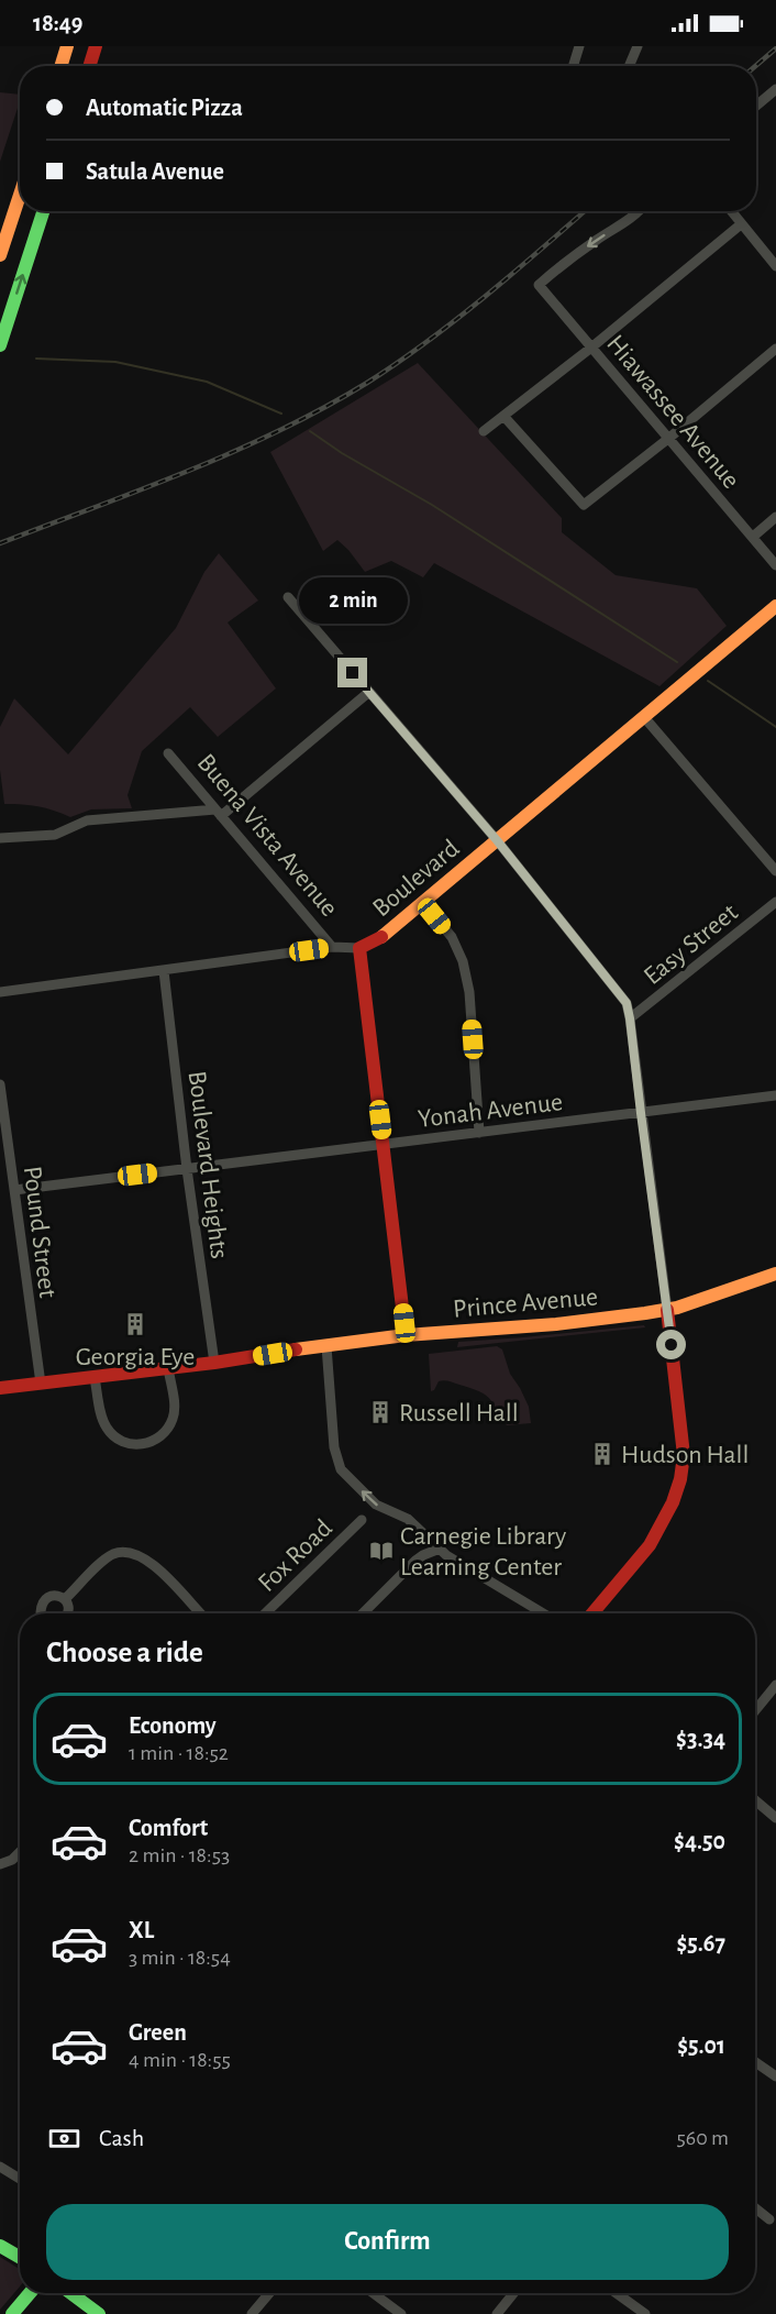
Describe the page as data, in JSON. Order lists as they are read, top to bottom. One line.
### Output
{"streets":{"main road":["Boulevard","Prince Avenue"],"street":["Hiawassee Avenue","Buena Vista Avenue","Easy Street","Yonah Avenue","Boulevard Heights","Pound Street","Fox Road"]},"crossings":[["Buena Vista Avenue","Boulevard"],["Boulevard","Boulevard Heights"],["Yonah Avenue","Boulevard Heights"],["Yonah Avenue","Pound Street"],["Boulevard Heights","Prince Avenue"],["Pound Street","Prince Avenue"]],"places":{"building":["Georgia Eye","Russell Hall","Hudson Hall"],"library":["Carnegie Library Learning Center"]},"page":{"status":"18:49","banner":["Automatic Pizza","Satula Avenue"],"bubble":"2 min","heading":"Choose a ride","list":[{"name":"Economy","note":"1 min · 18:52","value":"$3.34"},{"name":"Comfort","note":"2 min · 18:53","value":"$4.50"},{"name":"XL","note":"3 min · 18:54","value":"$5.67"},{"name":"Green","note":"4 min · 18:55","value":"$5.01"}],"pay":["Cash","560 m"],"buttons":"Confirm"}}
